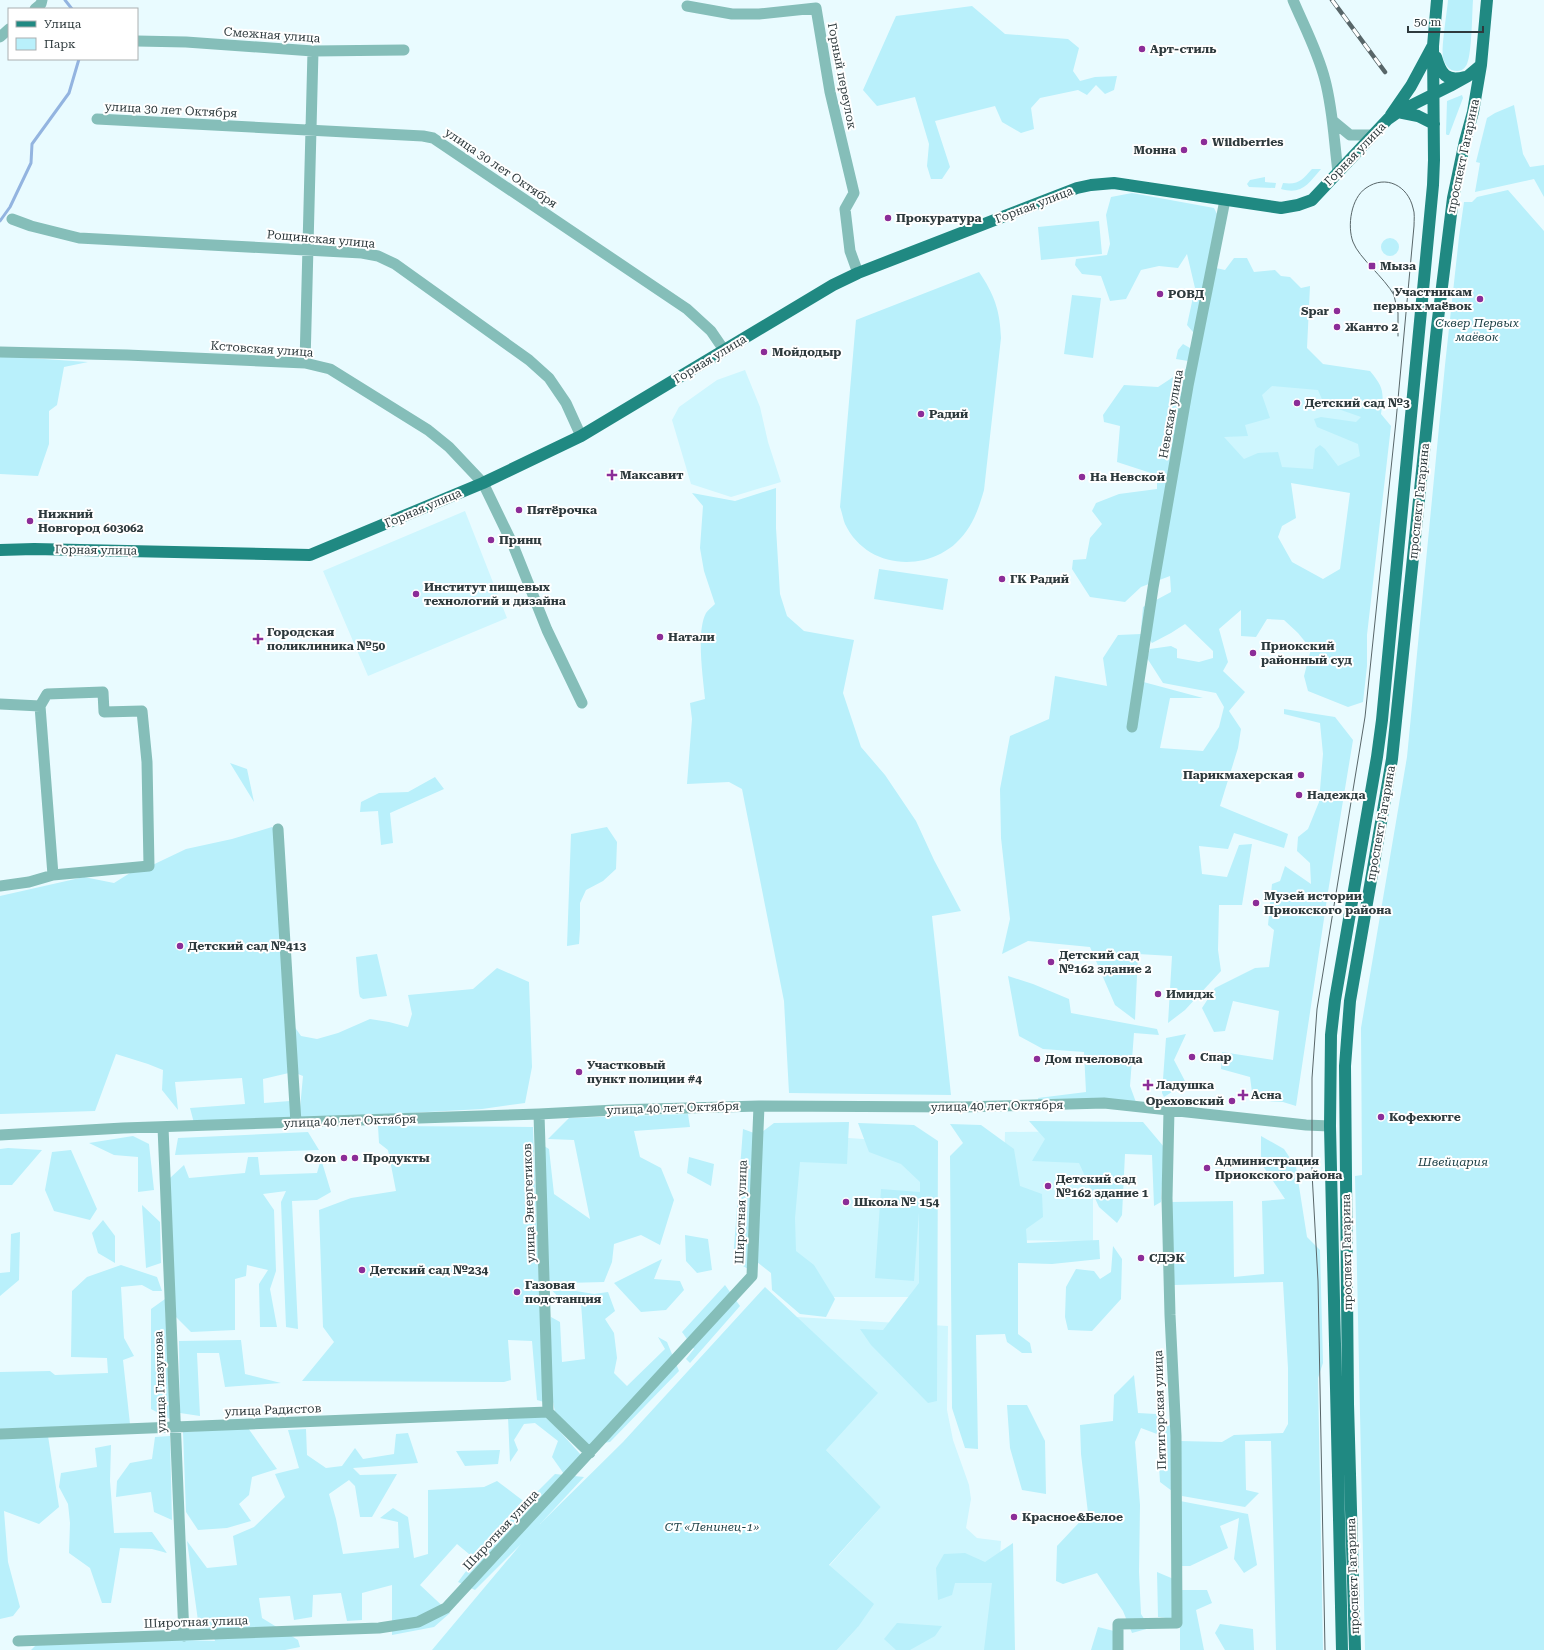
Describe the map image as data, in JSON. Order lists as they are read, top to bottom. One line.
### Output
{"streets":{"main road":["Горная улица","проспект Гагарина","улица 40 лет Октября"],"street":["Смежная улица","Горный переулок","улица 30 лет Октября","Рощинская улица","Кстовская улица","Невская улица","улица Энергетиков","Широтная улица","улица Глазунова","улица Радистов","Пятигорская улица"]},"crossings":[["Горный переулок","Горная улица"],["улица 30 лет Октября","Горная улица"],["Горная улица","проспект Гагарина"],["Горная улица","Рощинская улица"],["Горная улица","Кстовская улица"],["Горная улица","Невская улица"],["проспект Гагарина","улица 40 лет Октября"],["улица 40 лет Октября","улица Энергетиков"],["улица 40 лет Октября","Широтная улица"],["улица 40 лет Октября","улица Глазунова"],["улица 40 лет Октября","Пятигорская улица"],["улица Энергетиков","улица Радистов"],["Широтная улица","улица Глазунова"],["улица Глазунова","улица Радистов"]],"parks":["Сквер Первых маёвок","Швейцария","СТ «Ленинец-1»"],"places":{"other":["Арт-стиль","Wildberries","Монна","Прокуратура","РОВД","Участникам первых маёвок","Spar","Жанто 2","Мойдодыр","Детский сад №3","Радий","На Невской","Пятёрочка","Нижний Новгород 603062","Принц","ГК Радий","Институт пищевых технологий и дизайна","Натали","Приокский районный суд","Парикмахерская","Надежда","Музей истории Приокского района","Детский сад №413","Детский сад №162 здание 2","Имидж","Спар","Дом пчеловода","Участковый пункт полиции #4","Ореховский","Кофехюгге","Ozon","Продукты","Администрация Приокского района","Детский сад №162 здание 1","Школа № 154","СДЭК","Детский сад №234","Газовая подстанция","Красное&Белое"],"transit":["Мыза"],"health":["Максавит","Городская поликлиника №50","Ладушка","Асна"]},"legend":["Улица","Парк"],"scale_bar":"50 m"}
